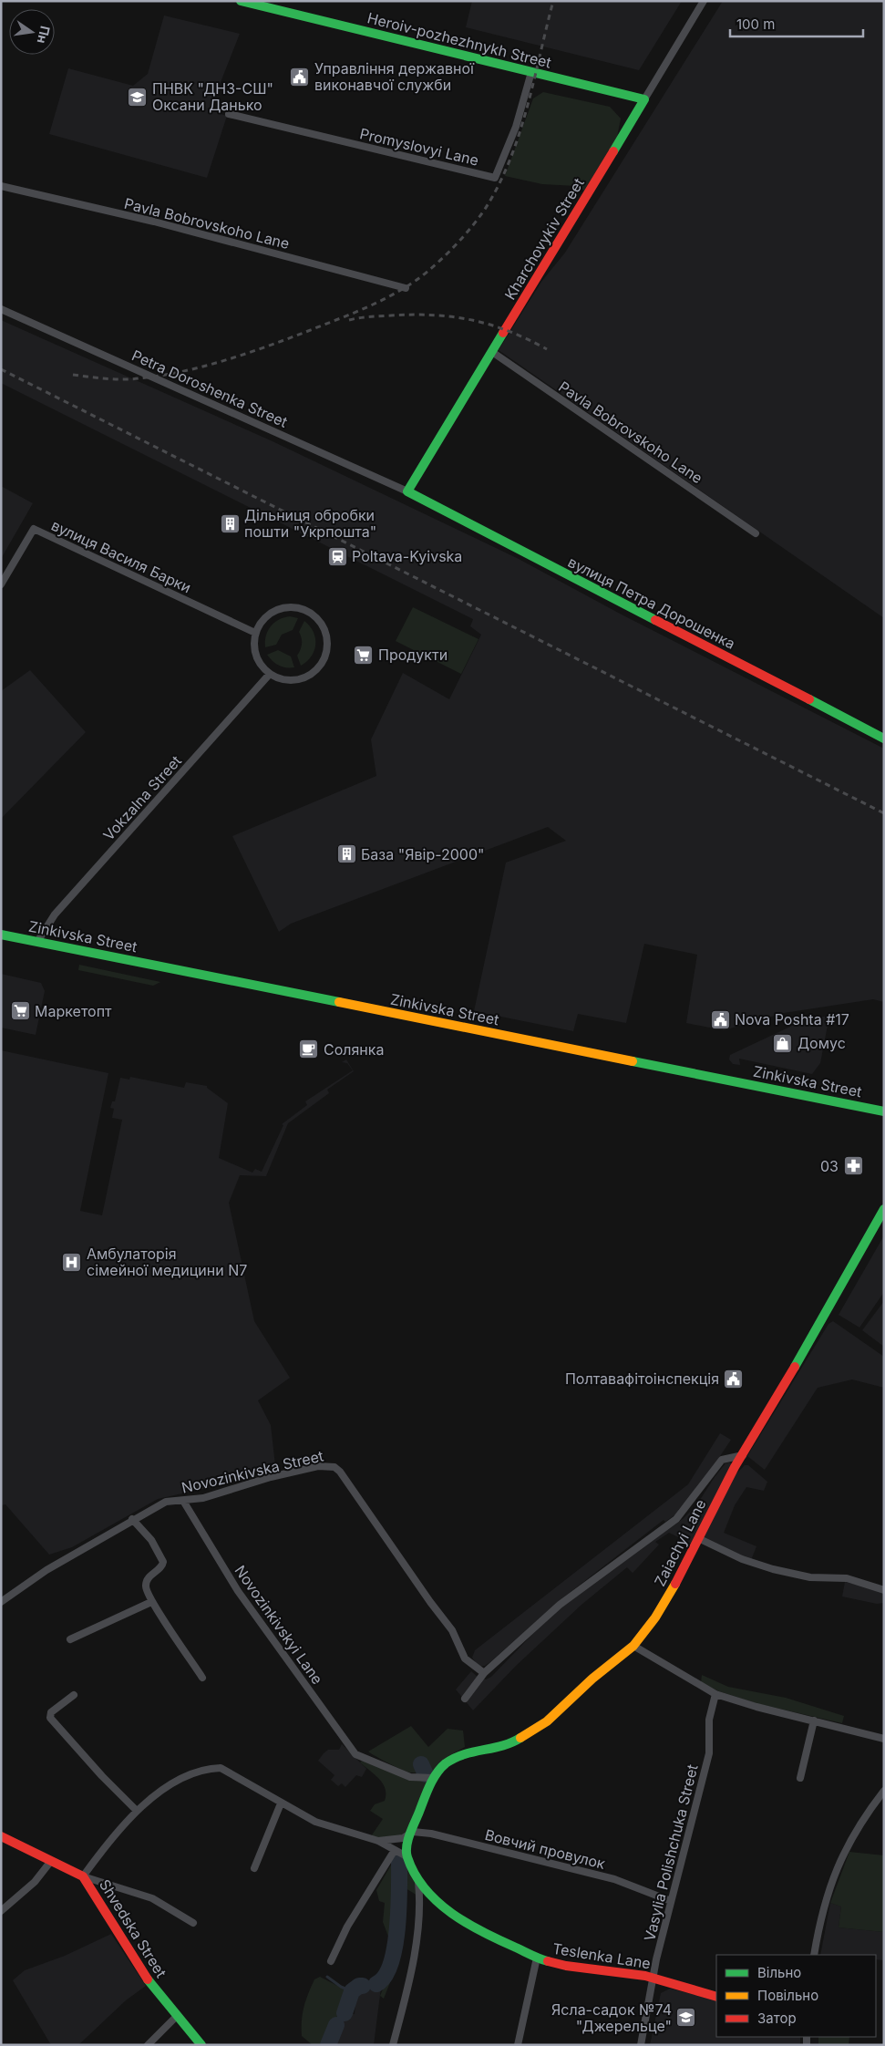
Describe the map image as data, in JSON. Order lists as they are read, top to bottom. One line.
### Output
{"streets":{"street":["Heroiv-pozhezhnykh Street","Promyslovyi Lane","Pavla Bobrovskoho Lane","Kharchovykiv Street","Petra Doroshenka Street","вулиця Василя Барки","вулиця Петра Дорошенка","Vokzalna Street","Zinkivska Street","Novozinkivska Street","Zaiachyi Lane","Novozinkivskyi Lane","Вовчий провулок","Vasylia Polishchuka Street","Shvedska Street","Teslenka Lane"]},"crossings":[["Heroiv-pozhezhnykh Street","Promyslovyi Lane"],["Heroiv-pozhezhnykh Street","Kharchovykiv Street"],["Pavla Bobrovskoho Lane","Kharchovykiv Street"],["Kharchovykiv Street","Petra Doroshenka Street"],["Kharchovykiv Street","вулиця Петра Дорошенка"],["Petra Doroshenka Street","вулиця Петра Дорошенка"],["вулиця Василя Барки","Vokzalna Street"],["Vokzalna Street","Zinkivska Street"],["Novozinkivska Street","Novozinkivskyi Lane"],["Zaiachyi Lane","Novozinkivskyi Lane"],["Zaiachyi Lane","Вовчий провулок"],["Вовчий провулок","Vasylia Polishchuka Street"],["Vasylia Polishchuka Street","Teslenka Lane"]],"places":{"public building":["Управління державної виконавчої служби","Nova Poshta #17","Полтавафітоінспекція"],"school or university":["ПНВК \"ДНЗ-СШ\" Оксани Данько","Ясла-садок №74 \"Джерельце\""],"building":["Дільниця обробки пошти \"Укрпошта\"","База \"Явір-2000\""],"station":["Poltava-Kyivska"],"supermarket":["Продукти","Маркетопт"],"shop":["Домус"],"cafe":["Солянка"],"pharmacy":["03"],"hospital":["Амбулаторія сімейної медицини N7"]},"legend":["Вільно","Повільно","Затор"],"scale_bar":"100 m","north":"right"}
